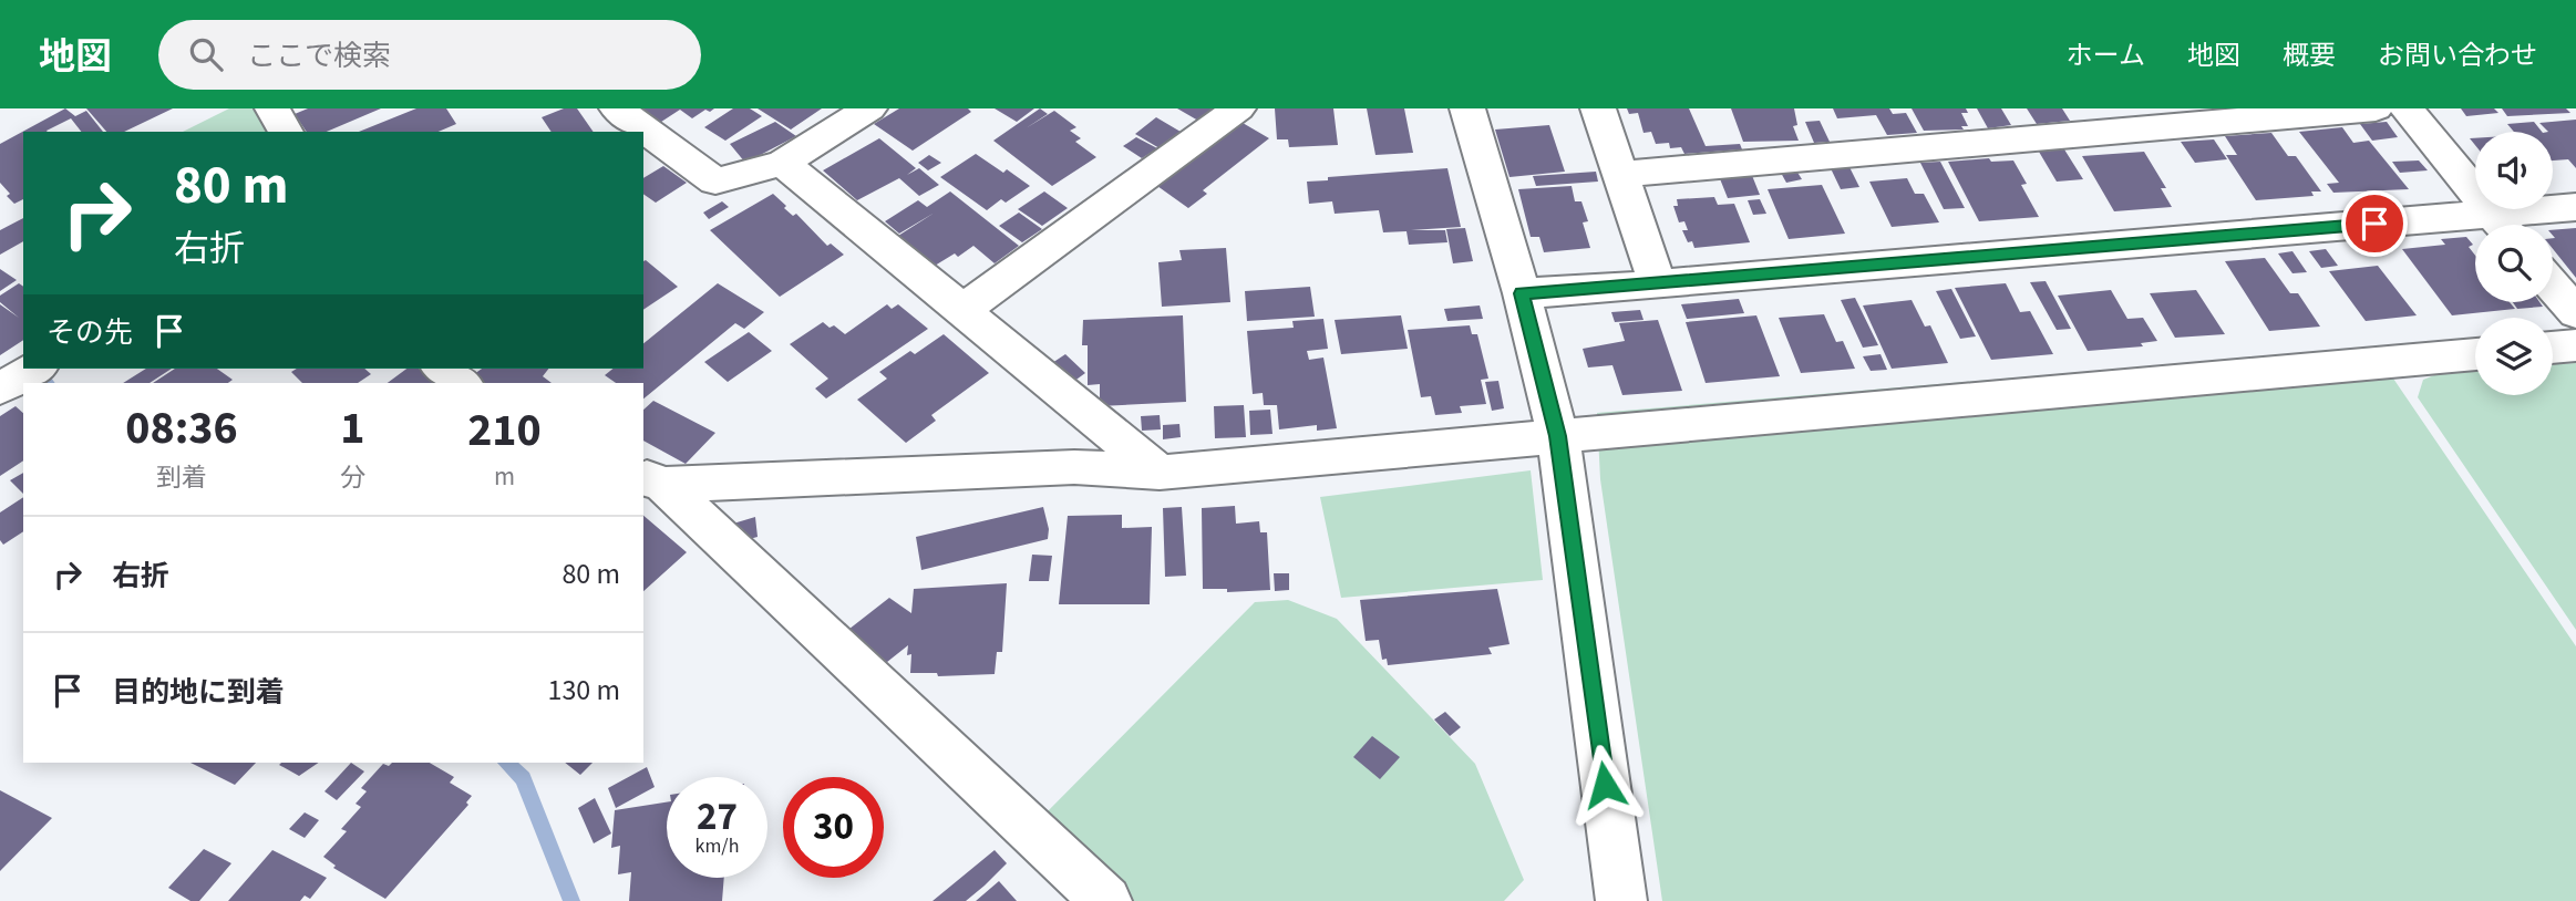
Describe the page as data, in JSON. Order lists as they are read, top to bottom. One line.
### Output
{"page":{"header":"地図","search":"ここで検索","nav":["ホーム","地図","概要","お問い合わせ"],"turn":["80 m","右折"],"then":"その先","eta":["08:36","到着","1","分","210","m"],"list":[{"name":"右折","value":"80 m"},{"name":"目的地に到着","value":"130 m"}],"speed":"27 km/h","limit":"30"}}
